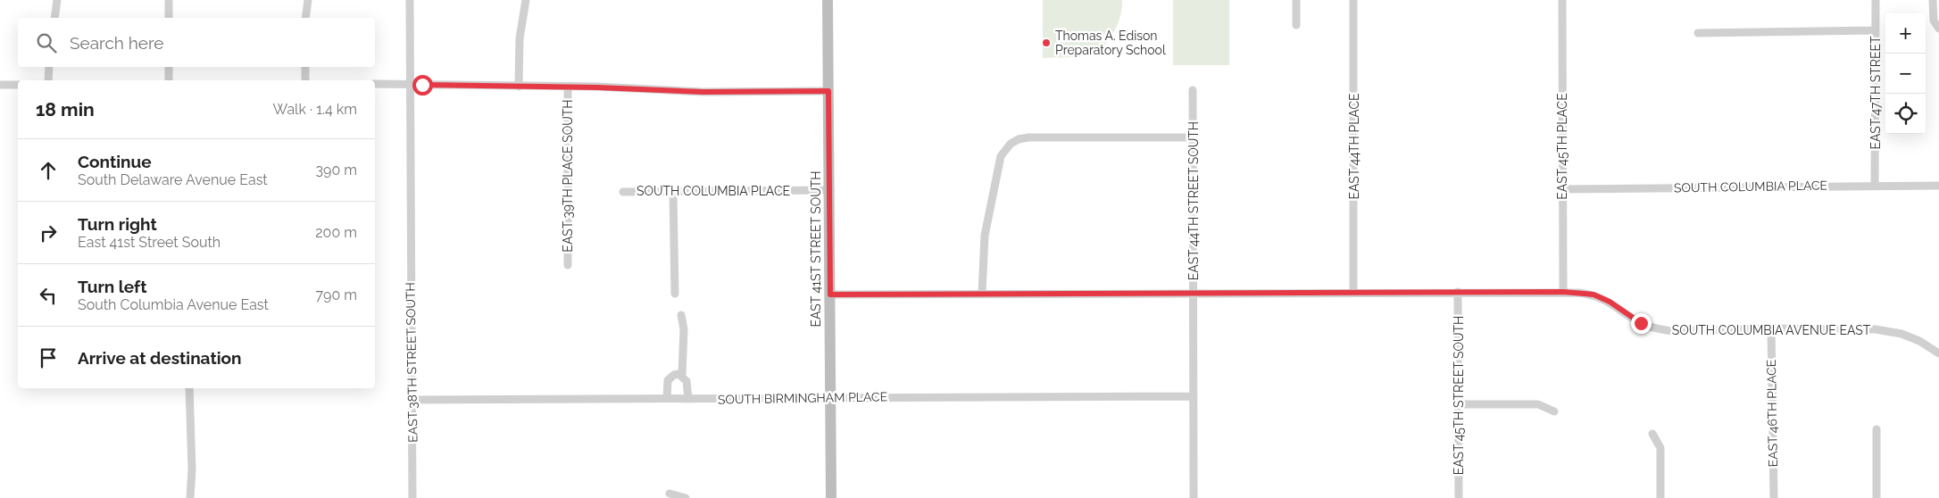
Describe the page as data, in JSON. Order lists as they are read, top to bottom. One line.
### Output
{"streets":{"main road":["EAST 41ST STREET SOUTH"],"street":["EAST 47TH STREET","EAST 44TH PLACE","EAST 45TH PLACE","EAST 39TH PLACE SOUTH","SOUTH COLUMBIA PLACE","EAST 44TH STREET SOUTH","SOUTH COLUMBIA AVENUE EAST","EAST 38TH STREET SOUTH","EAST 45TH STREET SOUTH","SOUTH BIRMINGHAM PLACE","EAST 46TH PLACE"]},"crossings":[["EAST 47TH STREET","SOUTH COLUMBIA PLACE"],["EAST 44TH PLACE","SOUTH COLUMBIA AVENUE EAST"],["EAST 45TH PLACE","SOUTH COLUMBIA PLACE"],["EAST 45TH PLACE","SOUTH COLUMBIA AVENUE EAST"],["SOUTH COLUMBIA PLACE","EAST 41ST STREET SOUTH"],["EAST 44TH STREET SOUTH","SOUTH COLUMBIA AVENUE EAST"],["EAST 44TH STREET SOUTH","SOUTH BIRMINGHAM PLACE"],["EAST 41ST STREET SOUTH","SOUTH COLUMBIA AVENUE EAST"],["EAST 41ST STREET SOUTH","SOUTH BIRMINGHAM PLACE"],["SOUTH COLUMBIA AVENUE EAST","EAST 45TH STREET SOUTH"],["SOUTH COLUMBIA AVENUE EAST","EAST 46TH PLACE"],["EAST 38TH STREET SOUTH","SOUTH BIRMINGHAM PLACE"]],"places":["Thomas A. Edison Preparatory School"],"page":{"map_buttons":["+","−"],"search":"Search here","heading":["18 min","Walk · 1.4 km"],"list":[["Continue","South Delaware Avenue East","390 m"],["Turn right","East 41st Street South","200 m"],["Turn left","South Columbia Avenue East","790 m"],"Arrive at destination"]}}
